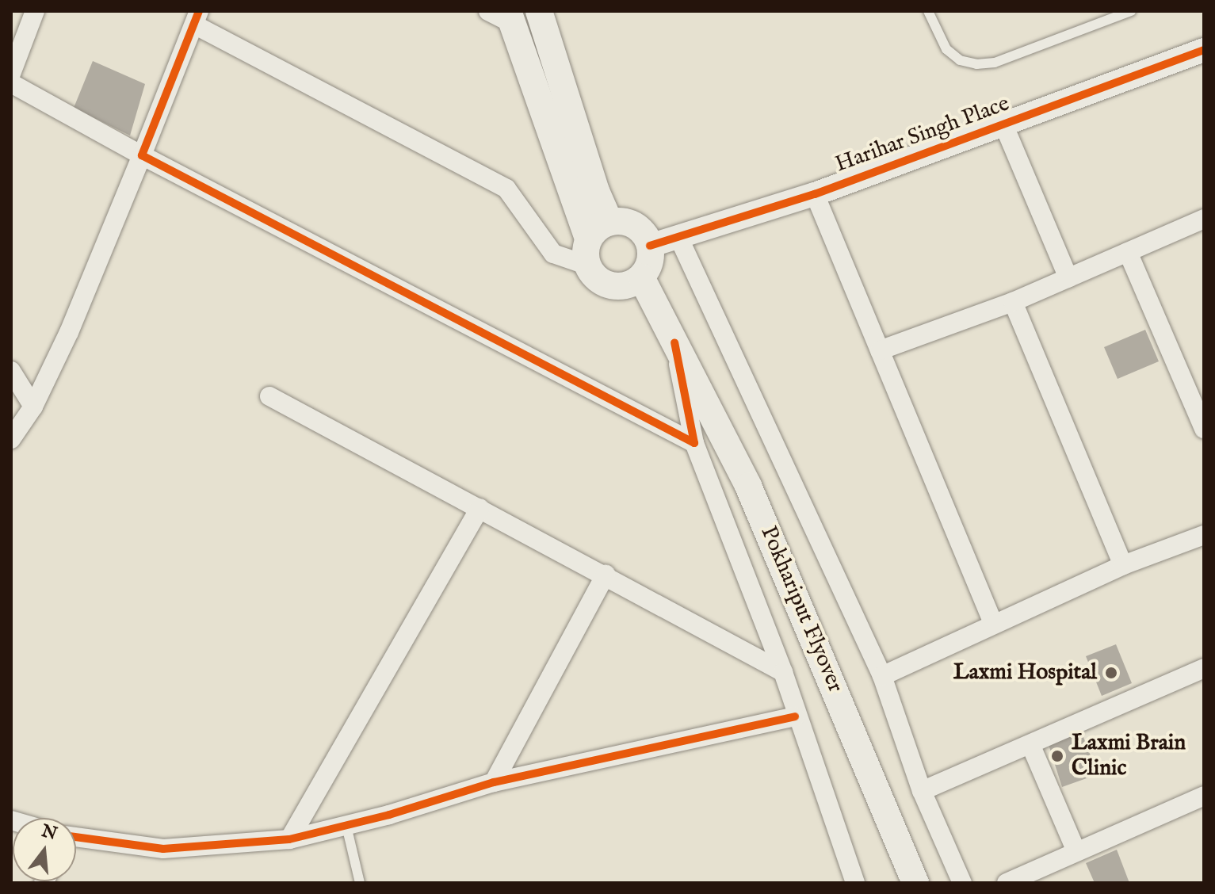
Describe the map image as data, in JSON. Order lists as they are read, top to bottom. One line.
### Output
{"streets":{"main road":["Pokhariput Flyover"],"street":["Harihar Singh Place"]},"crossings":[["Harihar Singh Place","Pokhariput Flyover"]],"places":["Laxmi Hospital","Laxmi Brain Clinic"],"north":"top"}
